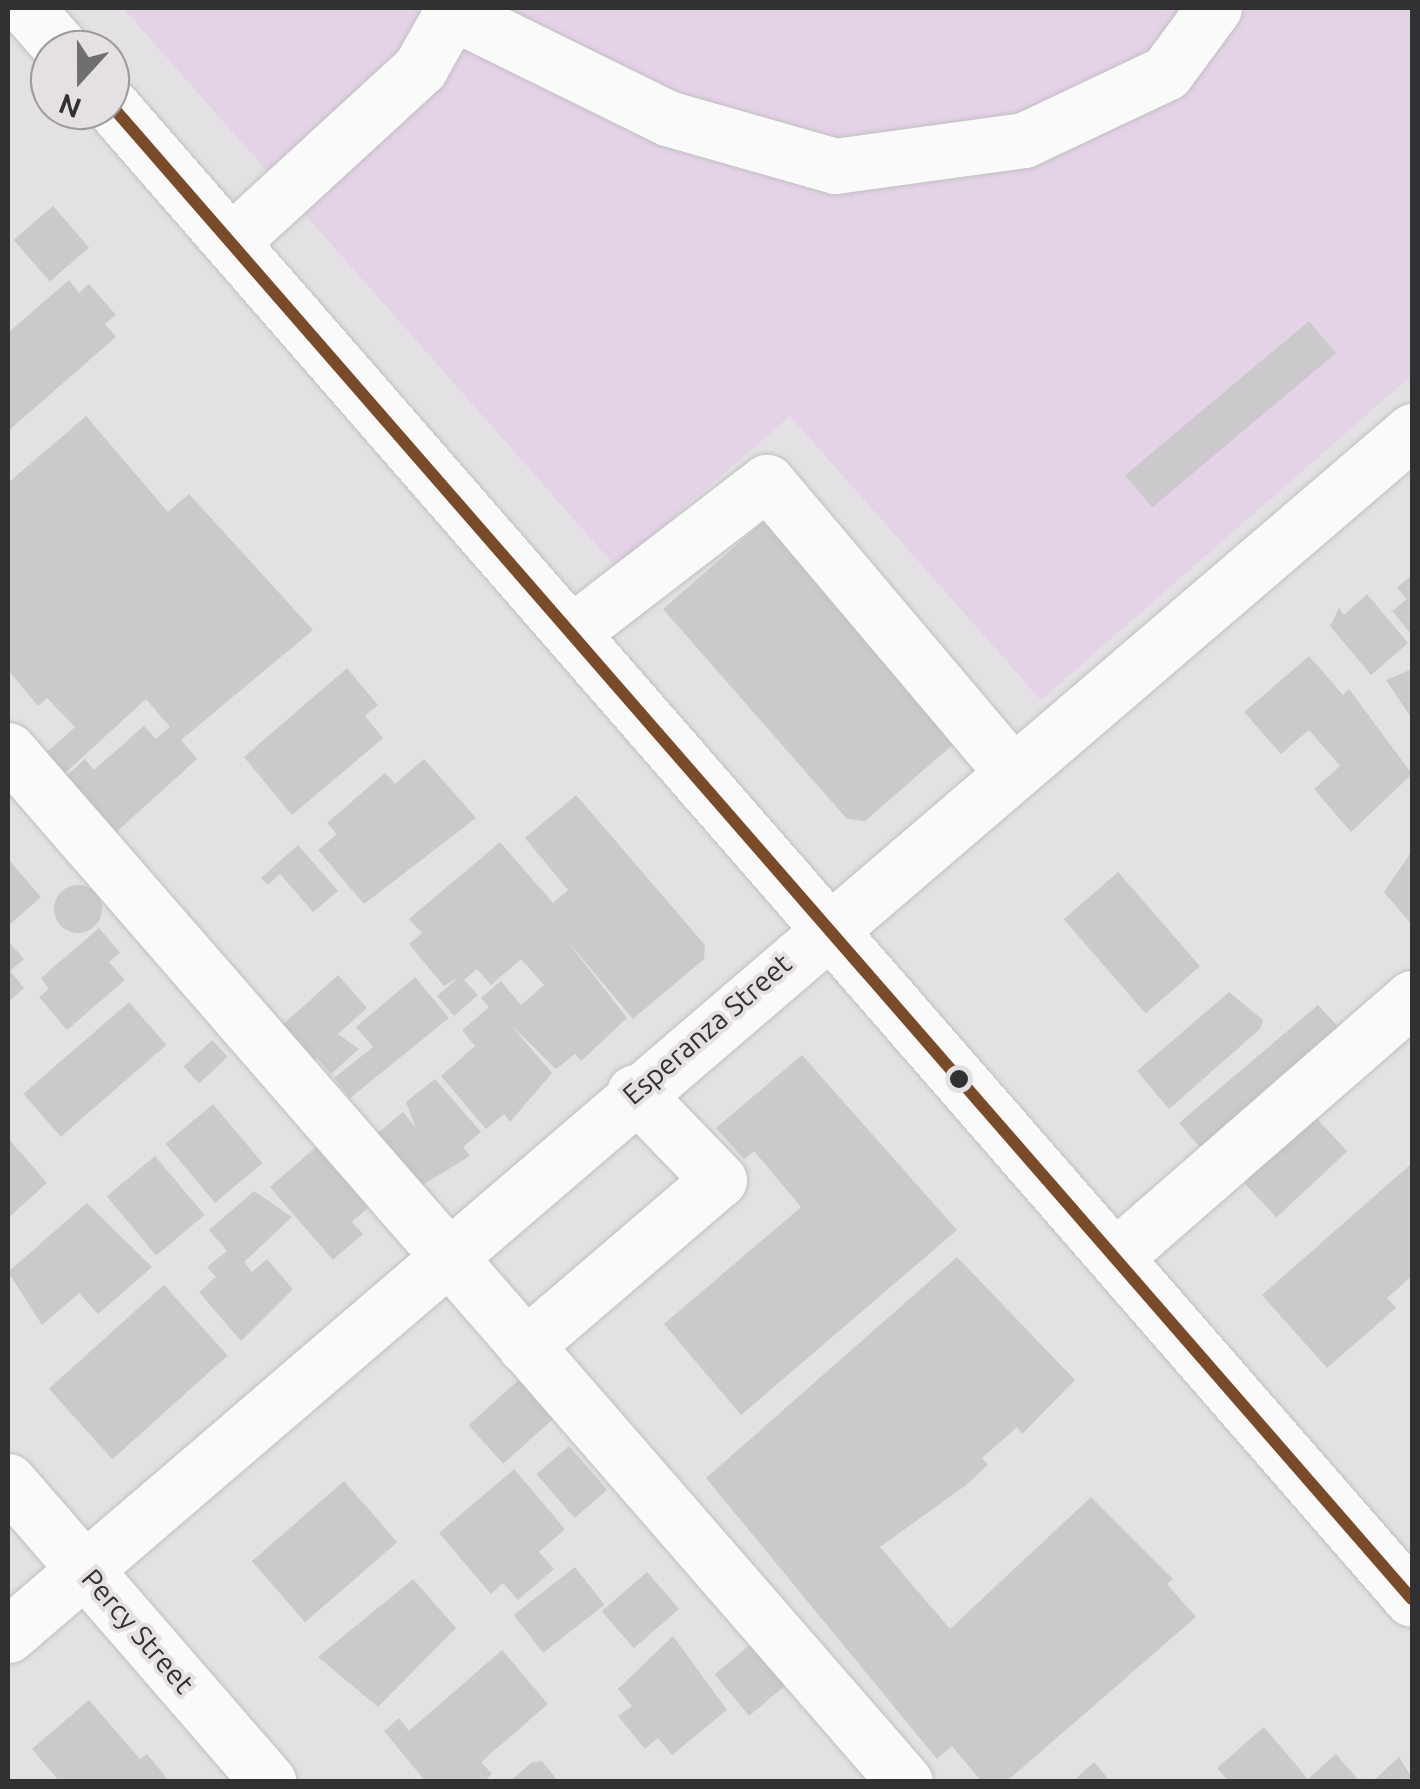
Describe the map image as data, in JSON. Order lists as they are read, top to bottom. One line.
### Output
{"streets":{"street":["Esperanza Street","Percy Street"]},"crossings":[["Esperanza Street","Percy Street"]],"north":"bottom"}
